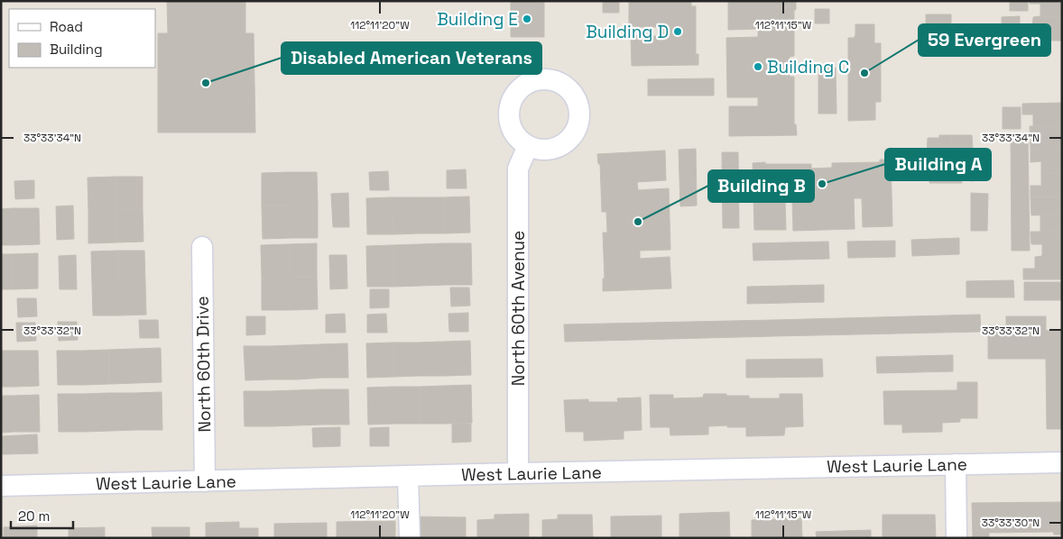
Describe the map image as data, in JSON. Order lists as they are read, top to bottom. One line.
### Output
{"streets":{"street":["North 60th Avenue","North 60th Drive","West Laurie Lane"]},"crossings":[["North 60th Avenue","West Laurie Lane"],["North 60th Drive","West Laurie Lane"]],"places":["Building E","Building D","Building C","59 Evergreen","Disabled American Veterans","Building A","Building B"],"legend":["Road","Building"],"scale_bar":"20 m","coordinates":["112°11'20\"W","112°11'15\"W","33°33'34\"N","33°33'32\"N","33°33'30\"N"]}
